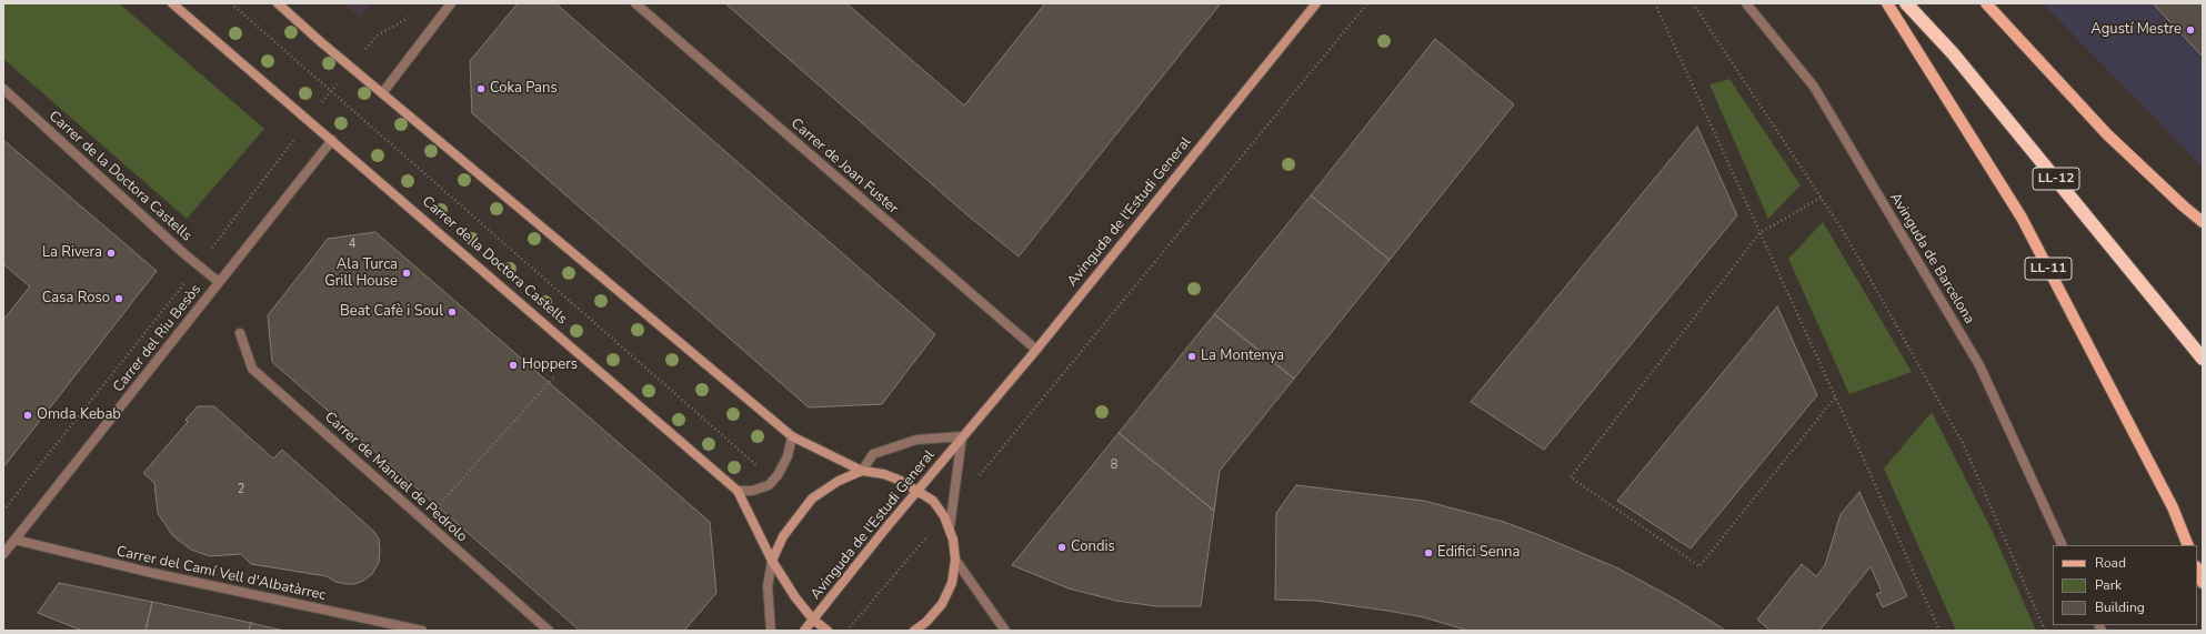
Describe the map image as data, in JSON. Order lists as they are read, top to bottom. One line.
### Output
{"streets":{"highway":["LL-12"],"main road":["LL-11"],"street":["Carrer de Joan Fuster","Carrer de la Doctora Castells","Avinguda de l'Estudi General","Avinguda de Barcelona","Carrer del Riu Besòs","Carrer de Manuel de Pedrolo","Carrer del Camí Vell d'Albatàrrec"]},"crossings":[["Carrer de Joan Fuster","Avinguda de l'Estudi General"],["Carrer de la Doctora Castells","Avinguda de l'Estudi General"],["Carrer de la Doctora Castells","Carrer del Riu Besòs"],["Carrer del Riu Besòs","Carrer del Camí Vell d'Albatàrrec"]],"places":["Agustí Mestre","Coka Pans","La Rivera","Ala Turca Grill House","Casa Roso","Beat Cafè i Soul","La Montenya","Hoppers","Omda Kebab","Condis","Edifici Senna"],"house_numbers":["4","8","2"],"legend":["Road","Park","Building"]}
